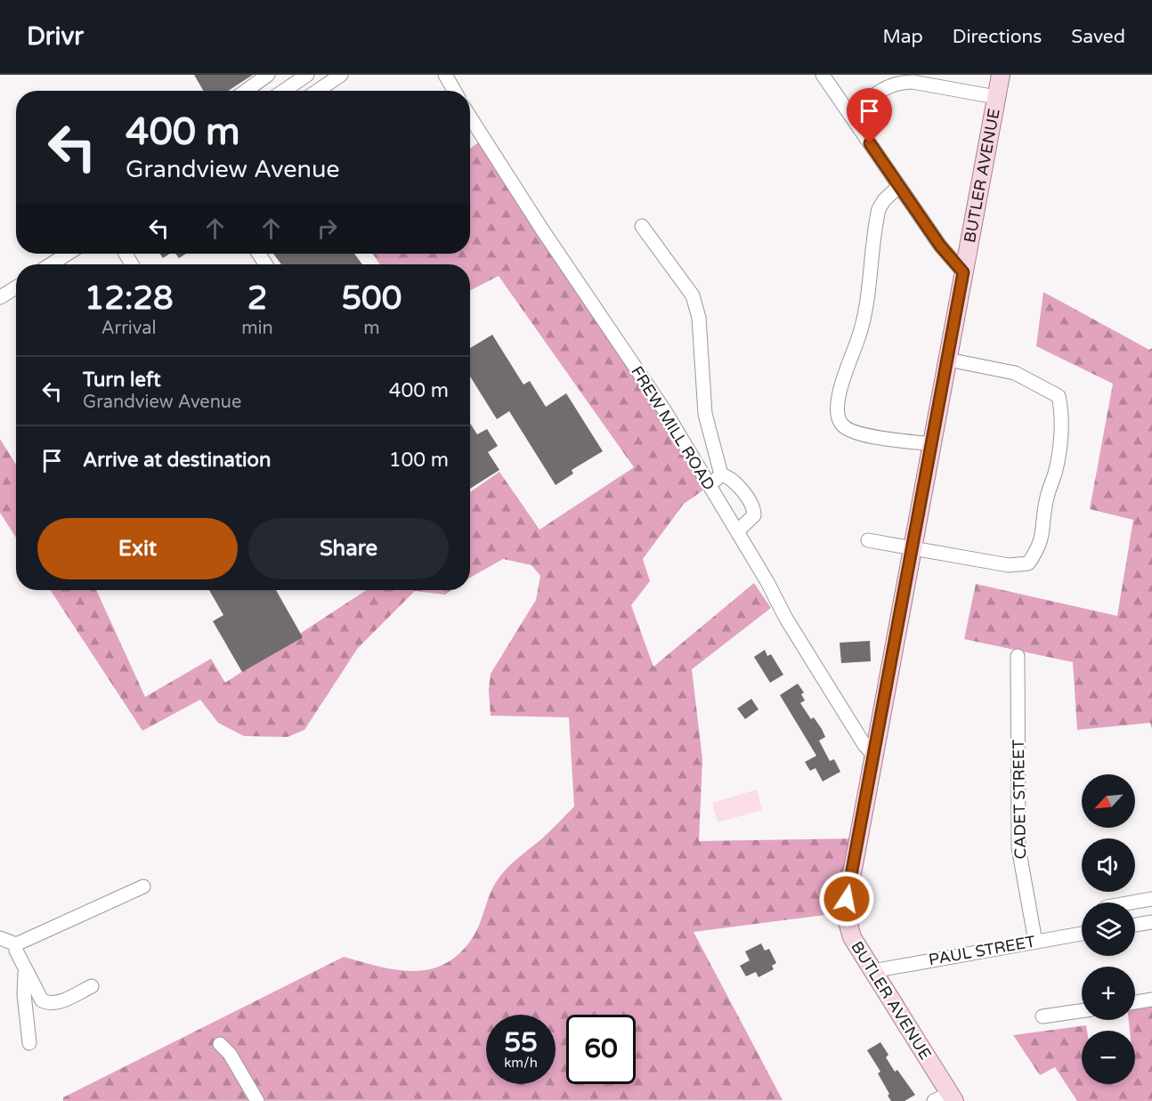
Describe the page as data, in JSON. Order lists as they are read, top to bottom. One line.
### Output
{"streets":{"main road":["BUTLER AVENUE"],"street":["FREW MILL ROAD","CADET STREET","PAUL STREET"]},"crossings":[["BUTLER AVENUE","FREW MILL ROAD"],["BUTLER AVENUE","PAUL STREET"],["CADET STREET","PAUL STREET"]],"north":"bottom left","page":{"header":"Drivr","nav":["Map","Directions","Saved"],"turn":["400 m","Grandview Avenue"],"eta":["12:28","Arrival","2","min","500","m"],"list":[{"name":"Turn left","note":"Grandview Avenue","value":"400 m"},{"name":"Arrive at destination","value":"100 m"}],"buttons":["Exit","Share"],"map_buttons":["+","−"],"speed":"55 km/h","limit":"60"}}
